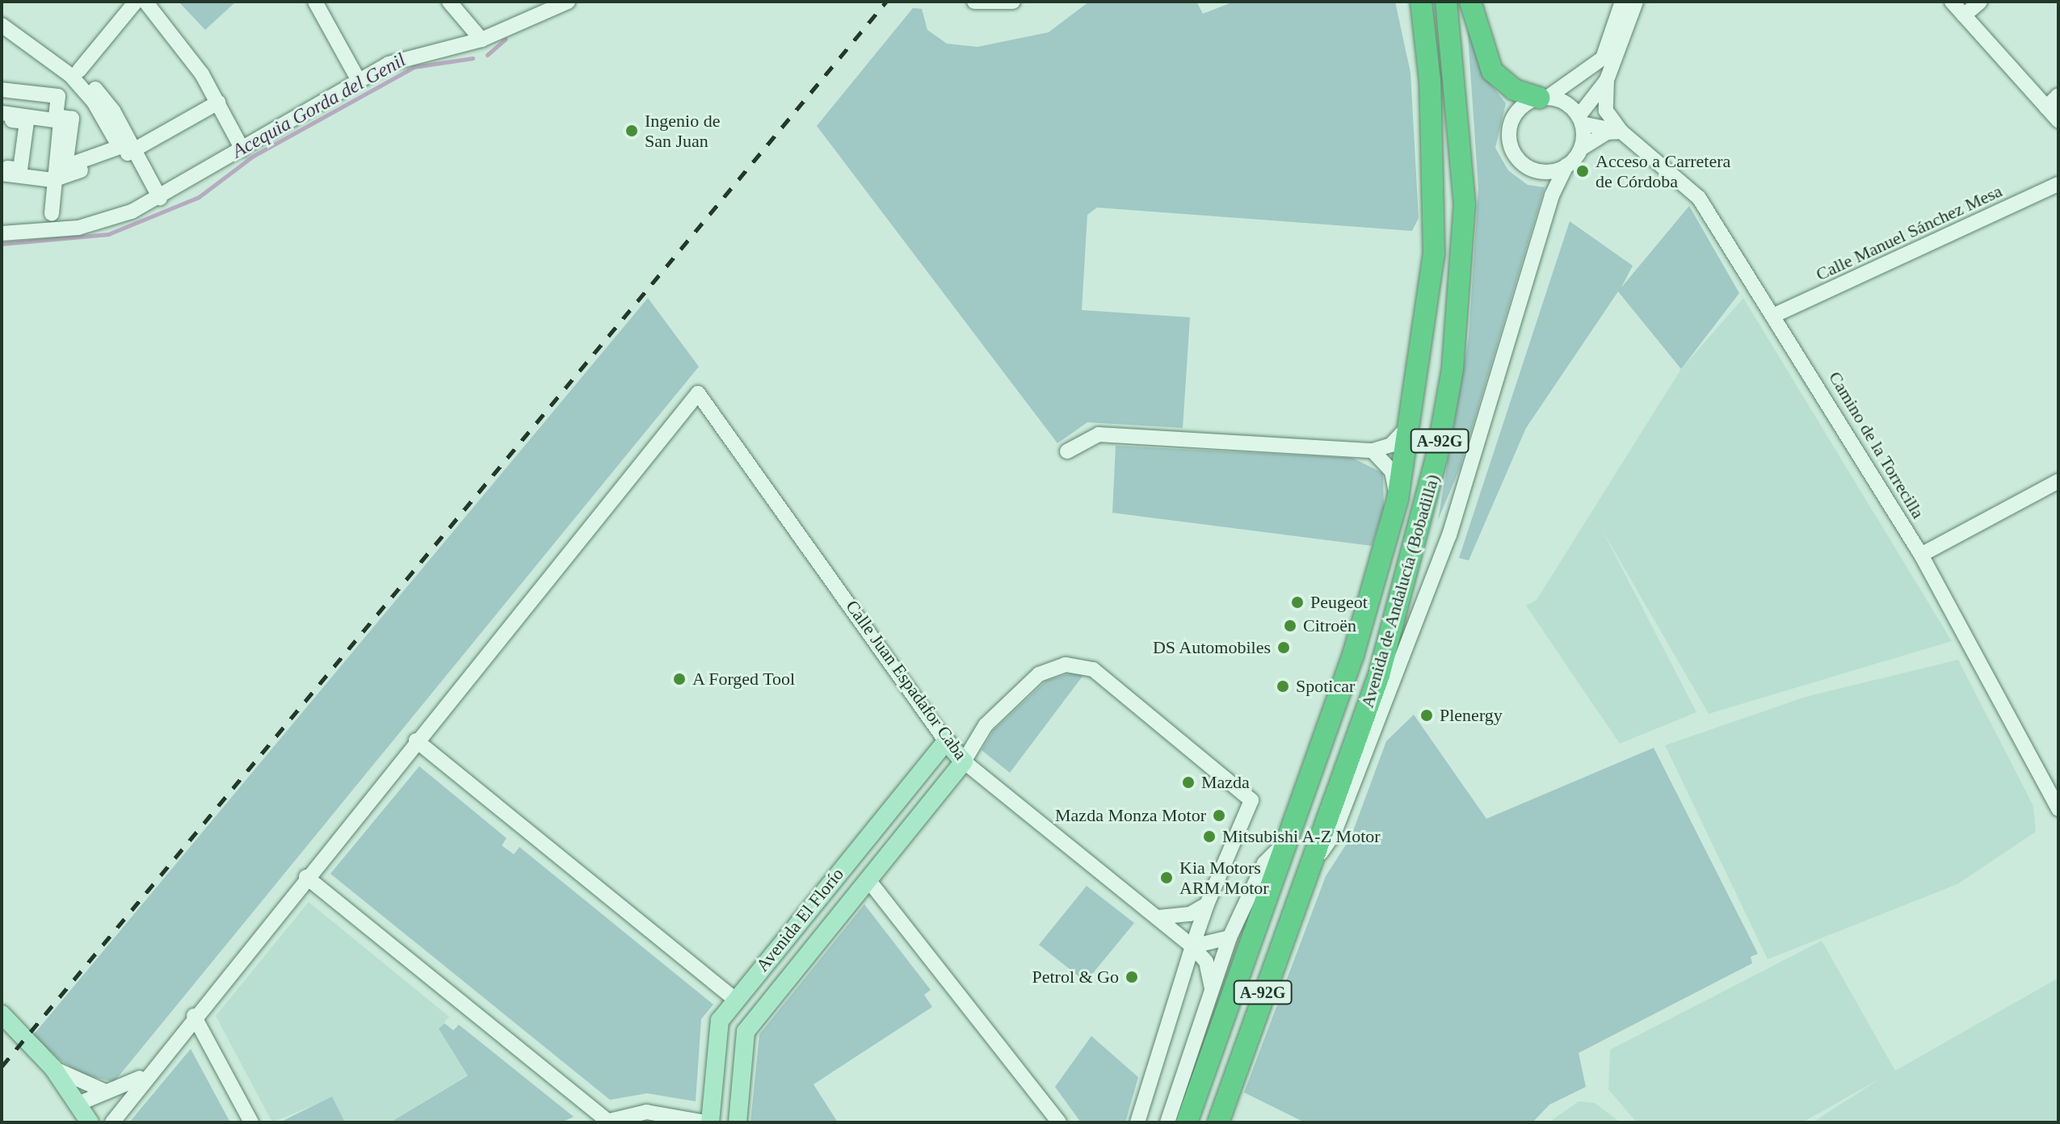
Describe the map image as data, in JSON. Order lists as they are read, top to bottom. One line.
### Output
{"streets":{"highway":["A-92G","Avenida de Andalucía (Bobadilla)"],"main road":["Calle Juan Espadafor Caba","Avenida El Florío"],"street":["Calle Manuel Sánchez Mesa","Camino de la Torrecilla"]},"crossings":[["Calle Manuel Sánchez Mesa","Camino de la Torrecilla"],["A-92G","Avenida de Andalucía (Bobadilla)"],["Calle Juan Espadafor Caba","Avenida El Florío"]],"water":["Acequia Gorda del Genil"],"places":["Ingenio de San Juan","Acceso a Carretera de Córdoba","Peugeot","Citroën","DS Automobiles","A Forged Tool","Spoticar","Plenergy","Mazda","Mazda Monza Motor","Mitsubishi A-Z Motor","Kia Motors ARM Motor","Petrol & Go"]}
